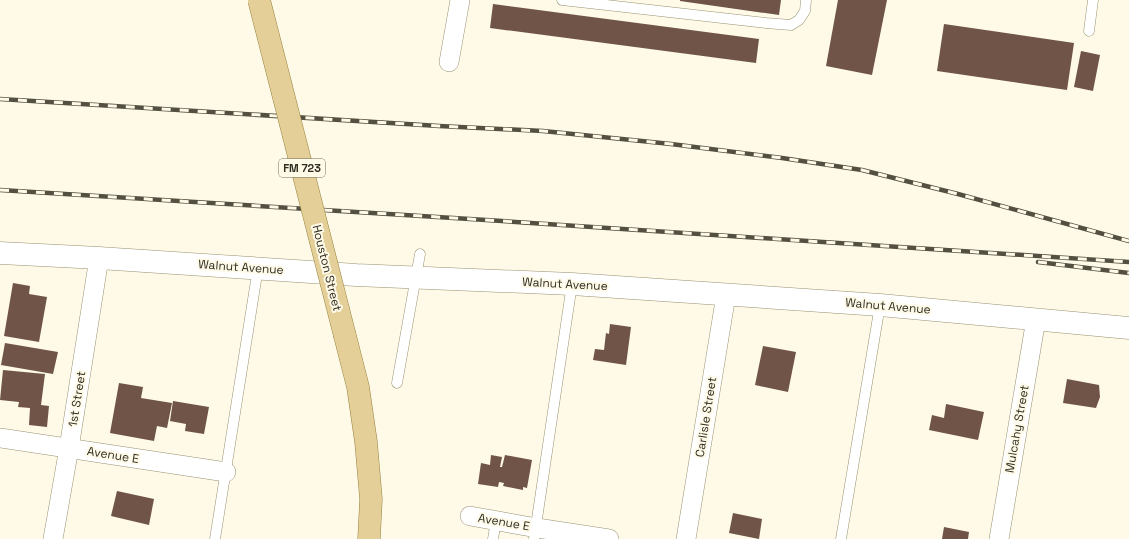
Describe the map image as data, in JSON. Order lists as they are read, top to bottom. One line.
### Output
{"streets":{"main road":["FM 723","Houston Street"],"street":["Walnut Avenue","1st Street","Carlisle Street","Mulcahy Street","Avenue E"]},"crossings":[["Walnut Avenue","1st Street"],["Walnut Avenue","Carlisle Street"],["Walnut Avenue","Mulcahy Street"],["1st Street","Avenue E"]]}
